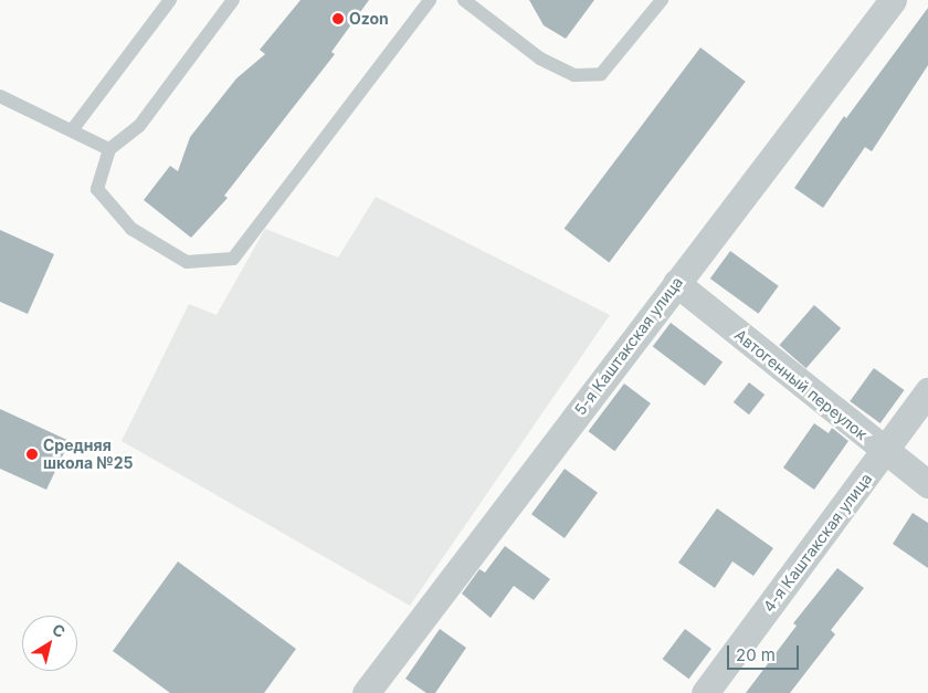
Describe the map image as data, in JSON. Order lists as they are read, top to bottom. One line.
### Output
{"streets":{"street":["5-я Каштакская улица","Автогенный переулок","4-я Каштакская улица"]},"crossings":[["5-я Каштакская улица","Автогенный переулок"],["Автогенный переулок","4-я Каштакская улица"]],"places":["Ozon","Средняя школа №25"],"scale_bar":"20 m","north":"top right"}
